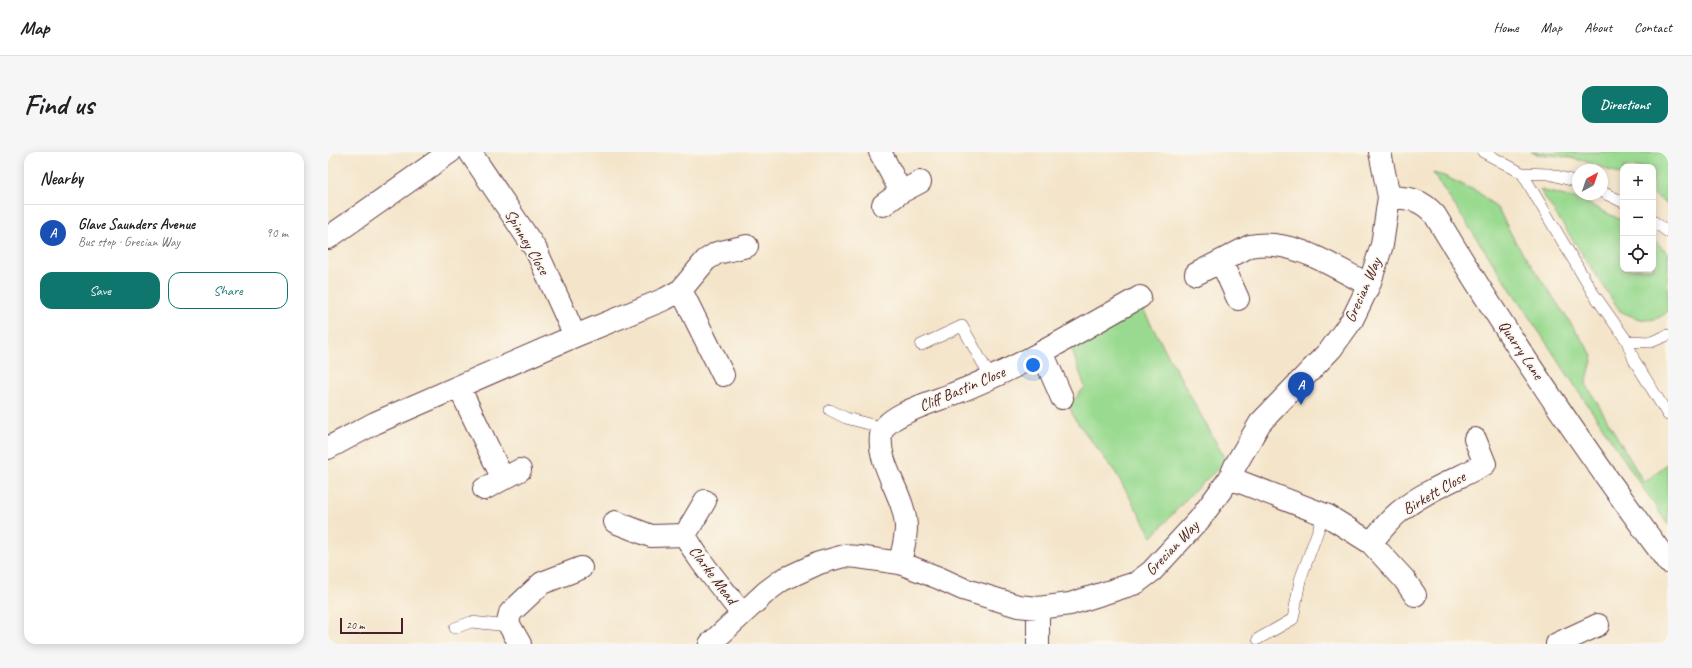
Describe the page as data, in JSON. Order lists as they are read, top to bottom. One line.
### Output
{"streets":{"street":["Spinney Close","Grecian Way","Quarry Lane","Cliff Bastin Close","Birkett Close","Clarke Mead"]},"crossings":[["Grecian Way","Quarry Lane"],["Grecian Way","Clarke Mead"]],"scale_bar":"20 m","north":"top right","page":{"header":"Map","nav":["Home","Map","About","Contact"],"buttons":["Directions",["Save","Share"]],"title":"Find us","heading":"Nearby","map_buttons":["+","−"],"list":[{"mark":"A","name":"Glave Saunders Avenue","note":"Bus stop · Grecian Way","value":"90 m"}],"pins":"A","scale":"20 m"}}
